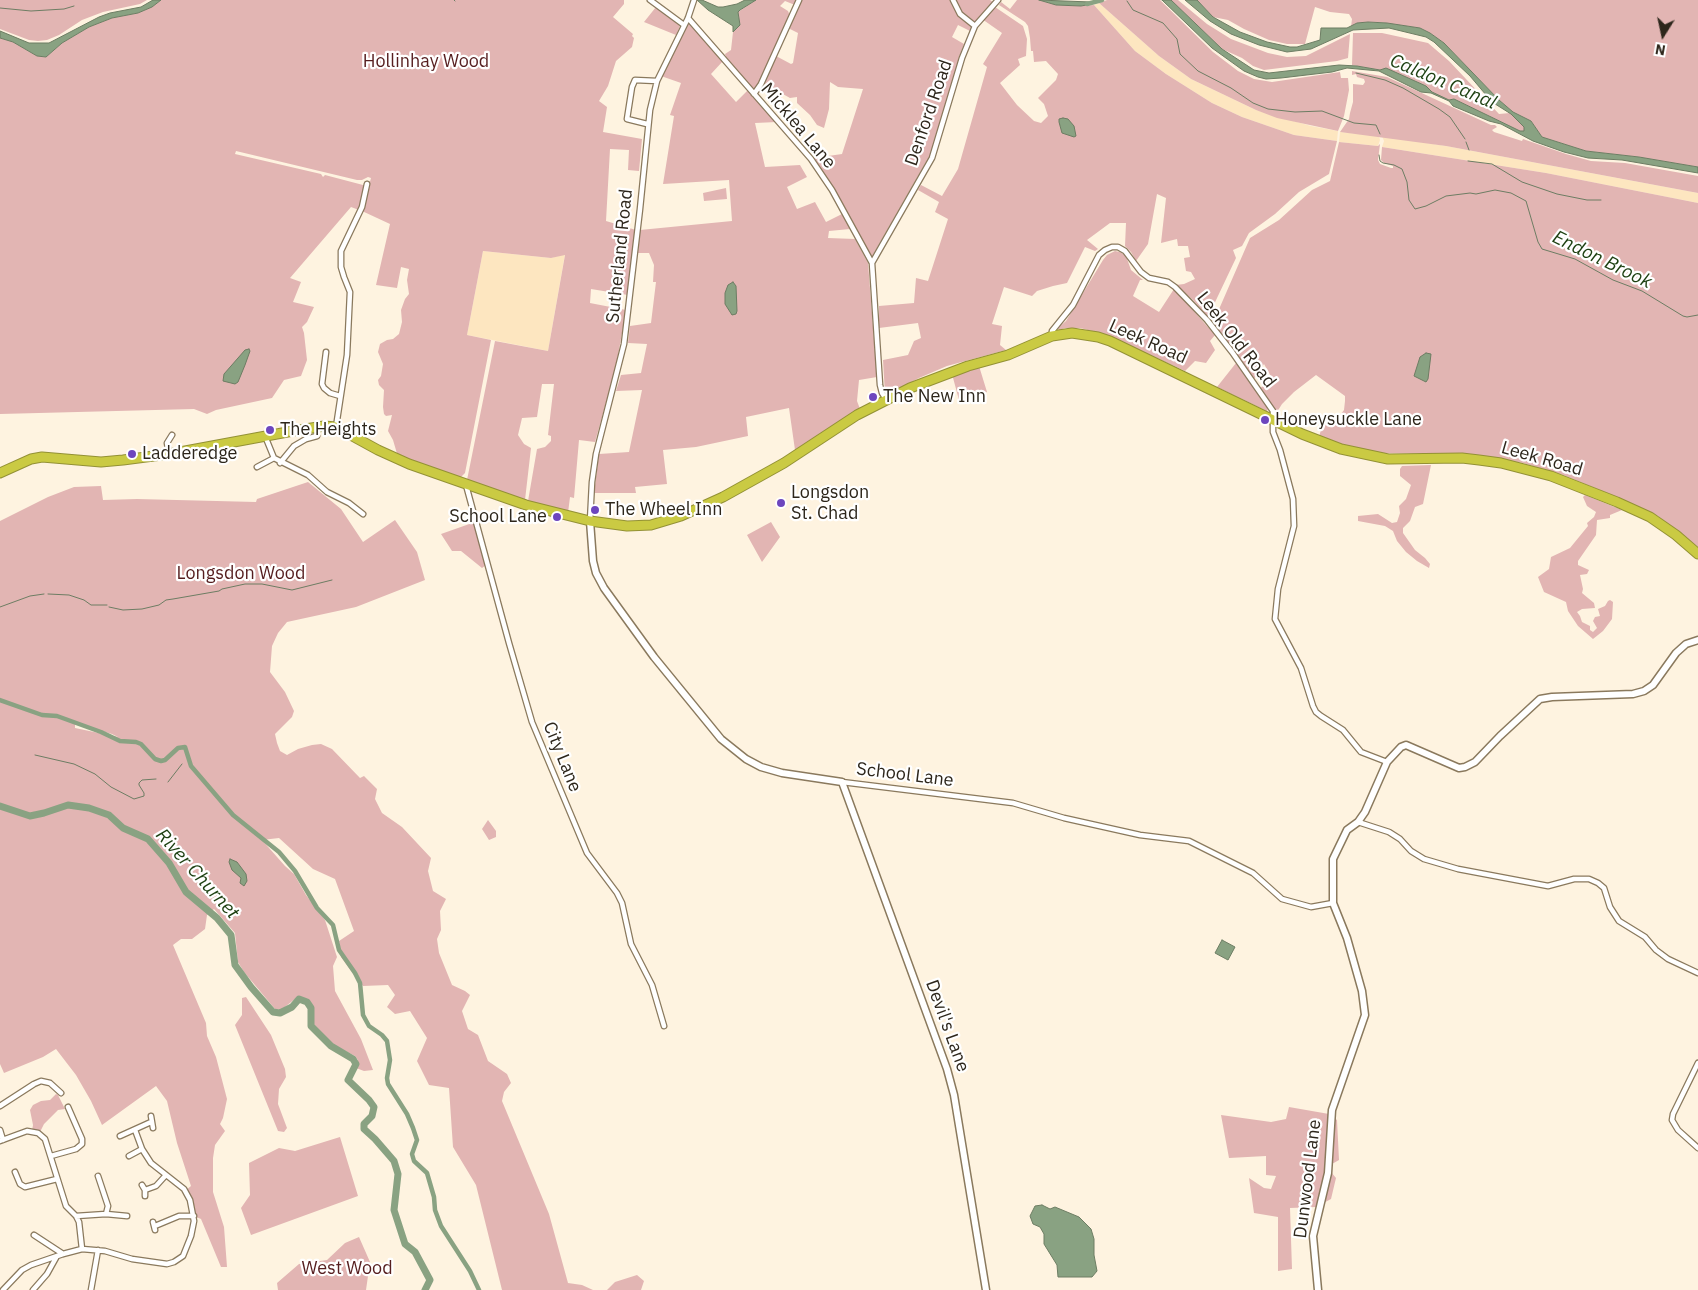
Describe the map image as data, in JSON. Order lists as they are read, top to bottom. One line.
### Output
{"streets":{"highway":["Leek Road"],"street":["Denford Road","Micklea Lane","Sutherland Road","Leek Old Road","City Lane","School Lane","Devil's Lane","Dunwood Lane"]},"crossings":[["Denford Road","Micklea Lane"],["Micklea Lane","Sutherland Road"],["Sutherland Road","Leek Road"],["Sutherland Road","School Lane"],["Leek Old Road","Leek Road"],["Leek Road","School Lane"],["School Lane","Devil's Lane"],["School Lane","Dunwood Lane"]],"water":["Caldon Canal","Endon Brook","River Churnet"],"parks":["Hollinhay Wood","Longsdon Wood","West Wood"],"places":["The New Inn","Honeysuckle Lane","The Heights","Ladderedge","Longsdon St. Chad","The Wheel Inn","School Lane"],"north":"bottom"}
